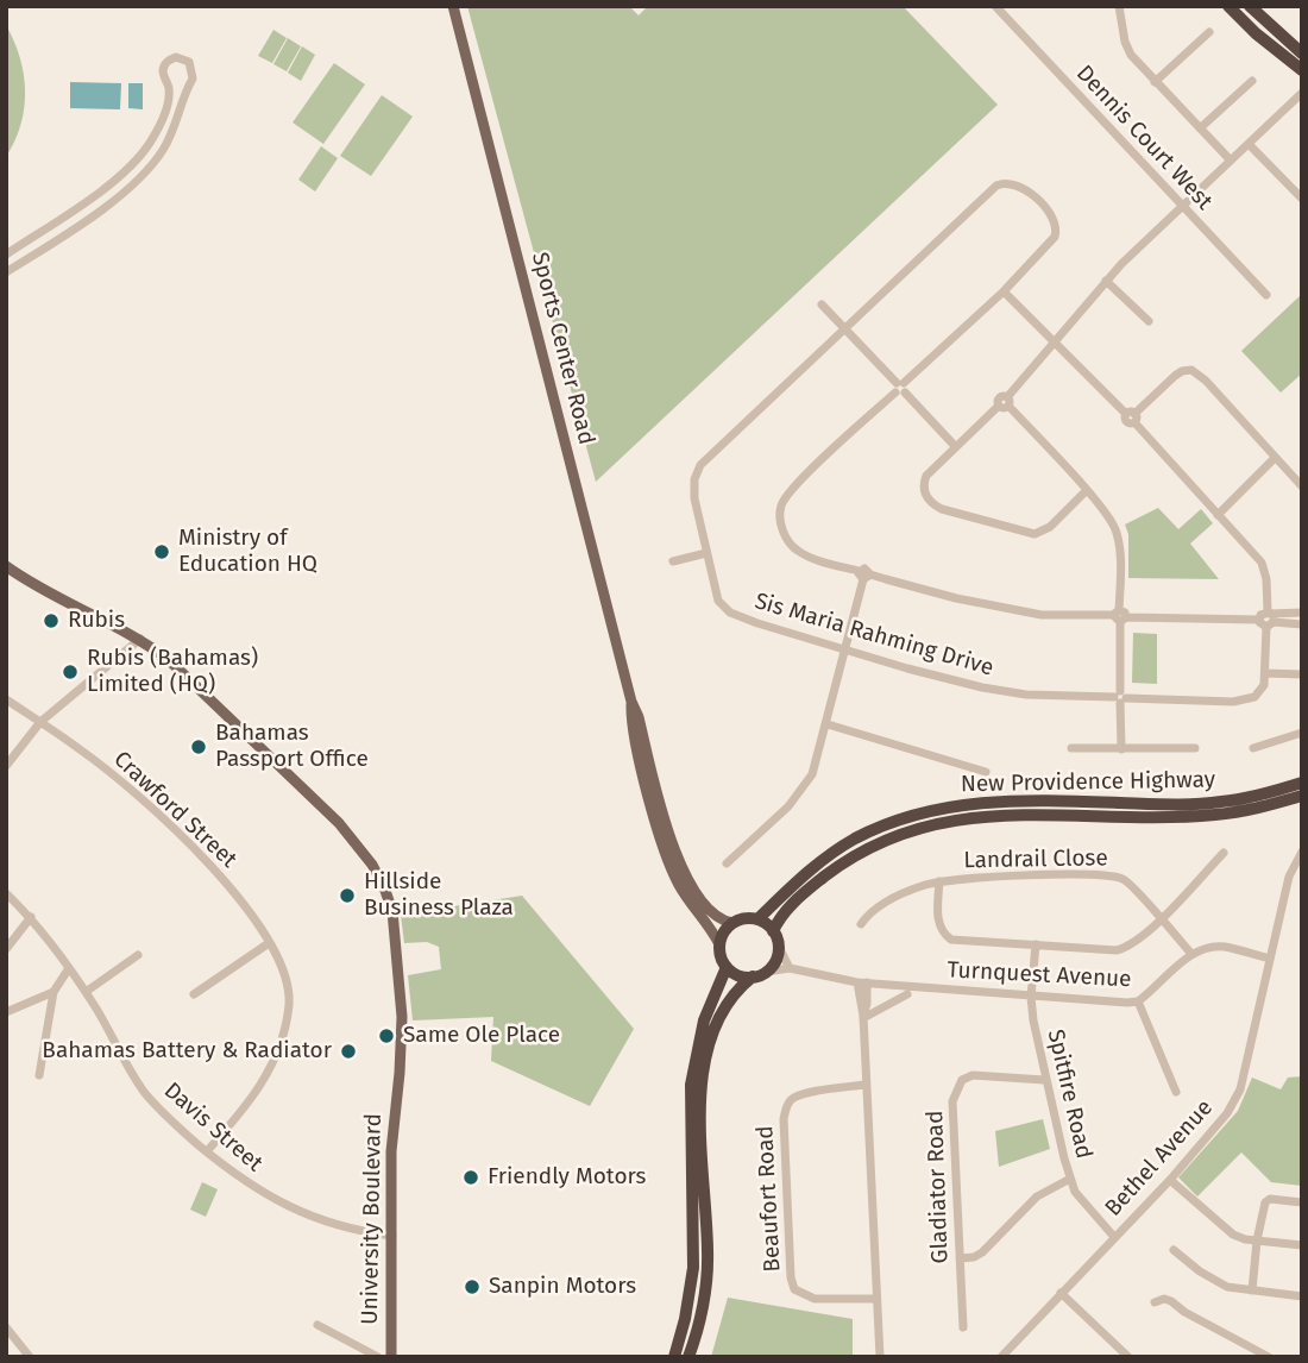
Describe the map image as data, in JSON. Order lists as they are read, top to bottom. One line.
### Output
{"streets":{"highway":["New Providence Highway"],"main road":["Sports Center Road","University Boulevard"],"street":["Dennis Court West","Sis Maria Rahming Drive","Crawford Street","Landrail Close","Turnquest Avenue","Spitfire Road","Davis Street","Bethel Avenue","Gladiator Road","Beaufort Road"]},"crossings":[["Sports Center Road","New Providence Highway"],["Crawford Street","Davis Street"],["Landrail Close","Turnquest Avenue"],["Turnquest Avenue","Spitfire Road"],["Spitfire Road","Bethel Avenue"],["Spitfire Road","Gladiator Road"],["Davis Street","University Boulevard"]],"places":["Ministry of Education HQ","Rubis","Rubis (Bahamas) Limited (HQ)","Bahamas Passport Office","Hillside Business Plaza","Same Ole Place","Bahamas Battery & Radiator","Friendly Motors","Sanpin Motors"]}
